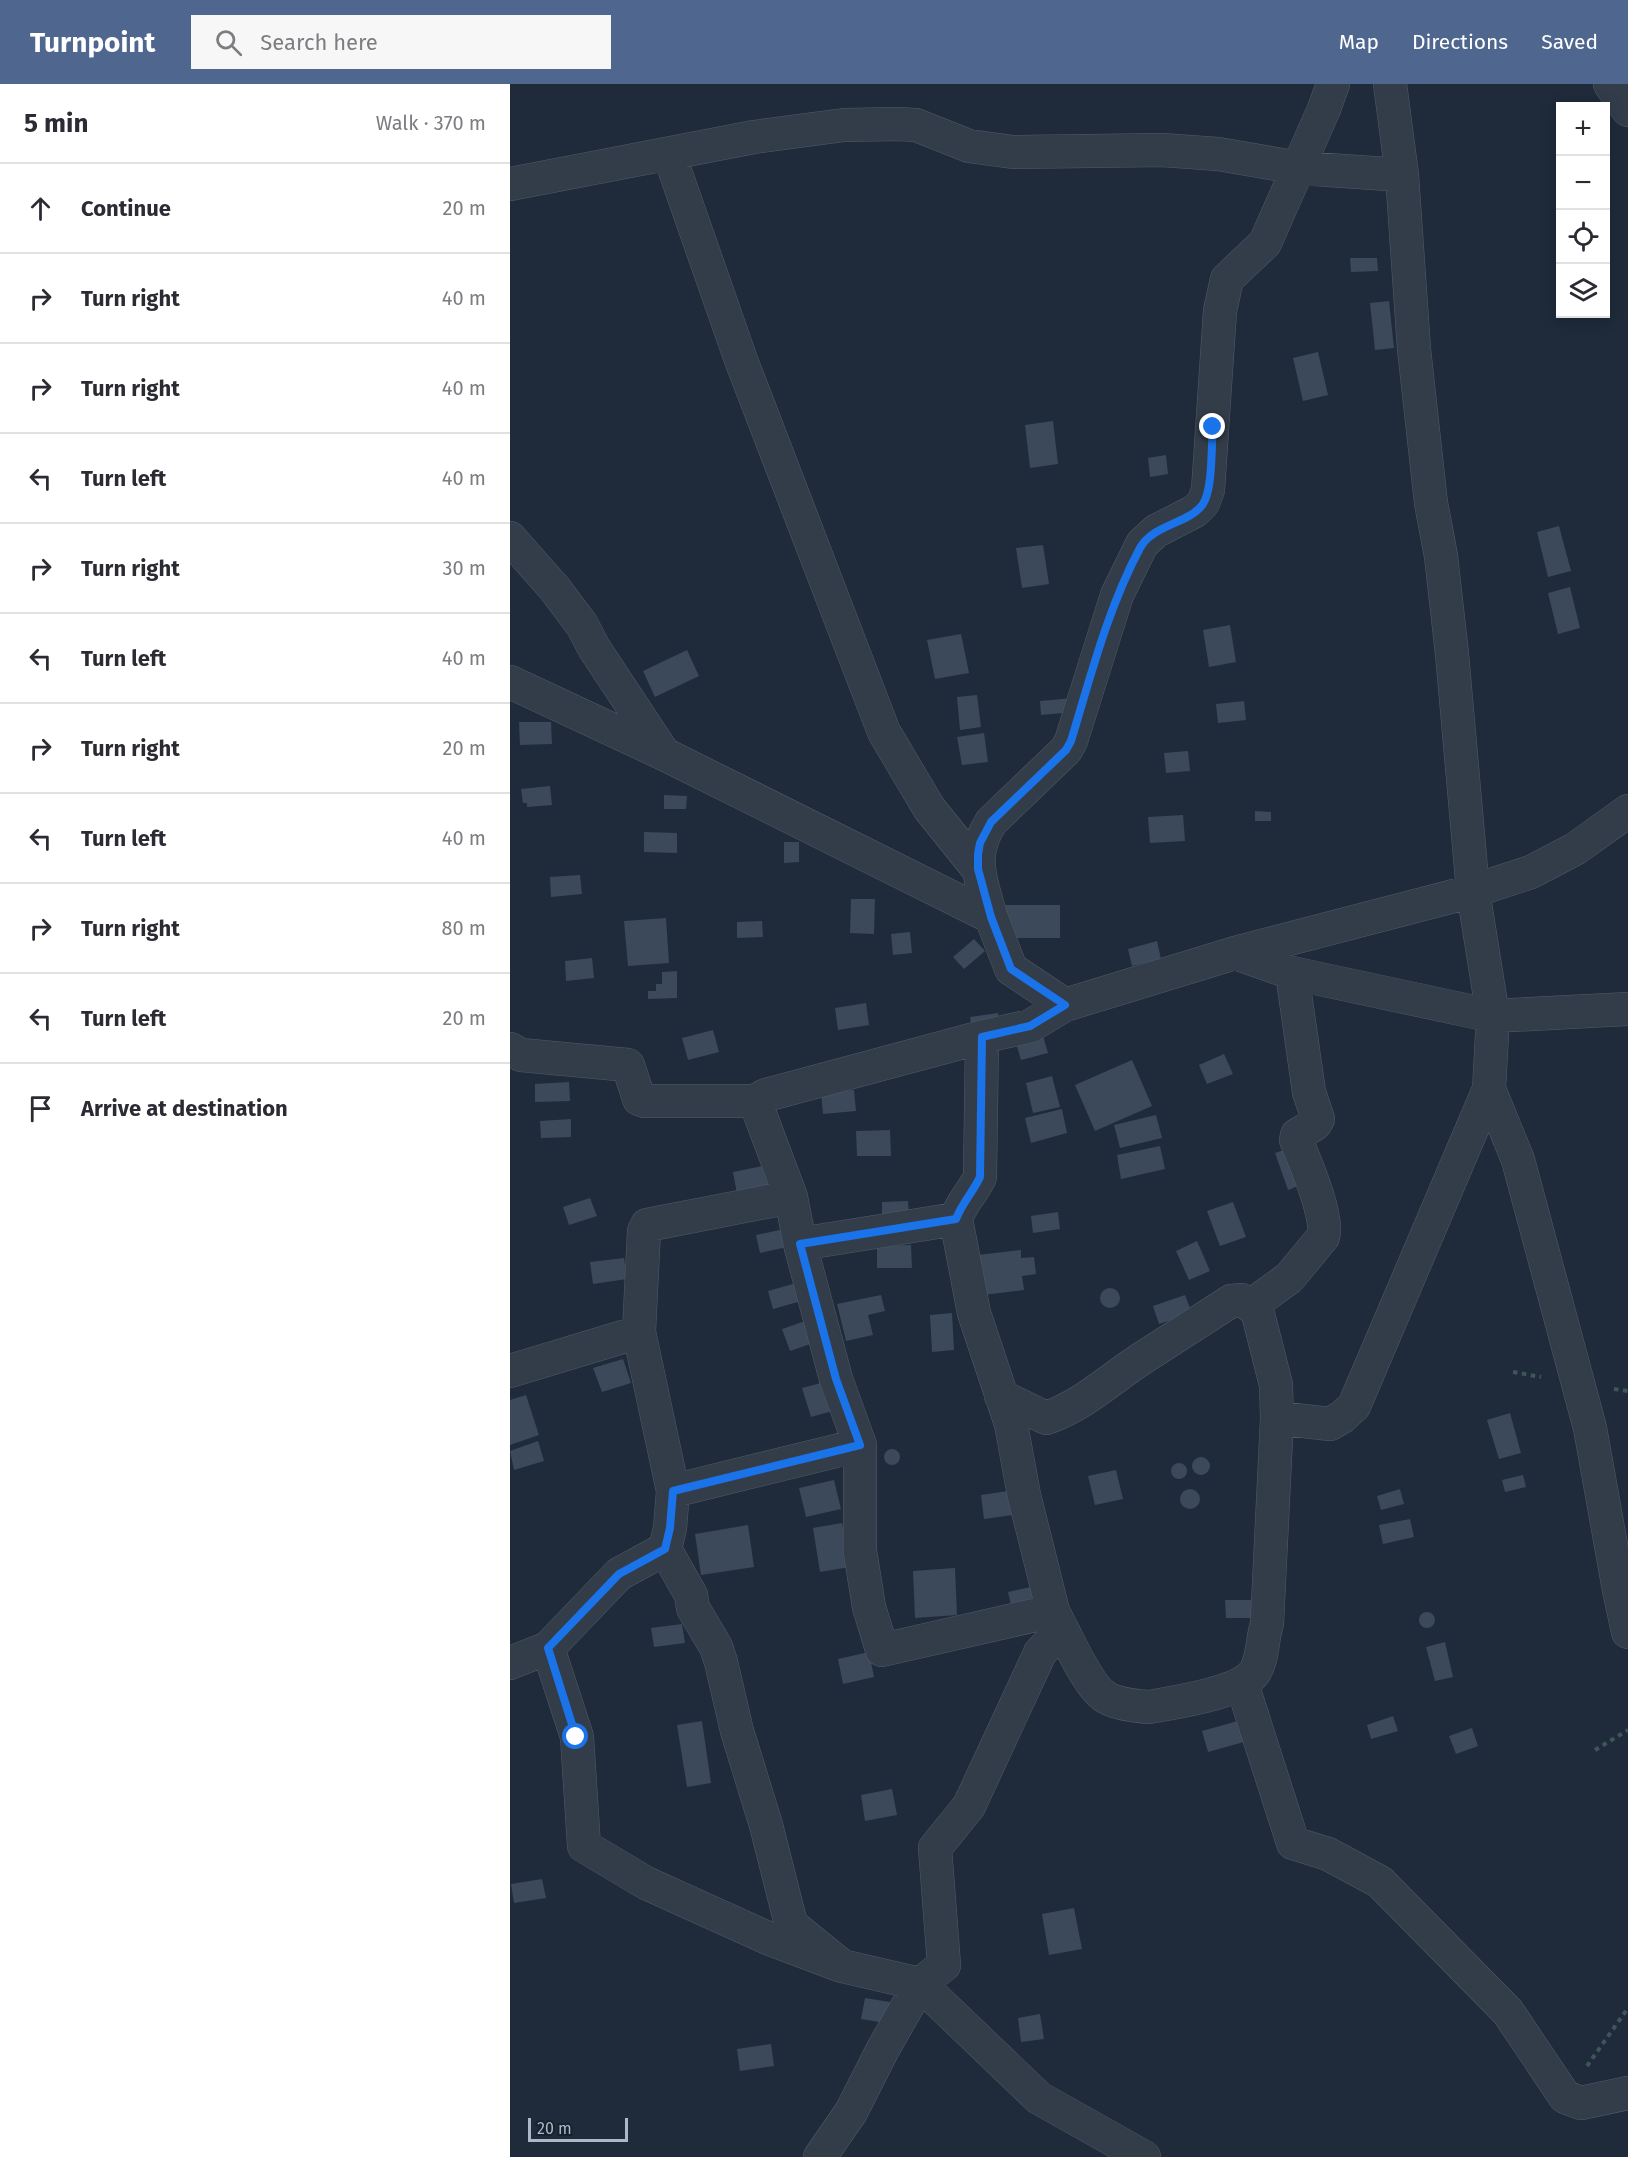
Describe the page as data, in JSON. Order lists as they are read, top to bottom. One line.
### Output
{"scale_bar":"20 m","page":{"header":"Turnpoint","search":"Search here","nav":["Map","Directions","Saved"],"heading":["5 min","Walk · 370 m"],"map_buttons":["+","−"],"list":[["Continue","20 m"],["Turn right","40 m"],["Turn right","40 m"],["Turn left","40 m"],["Turn right","30 m"],["Turn left","40 m"],["Turn right","20 m"],["Turn left","40 m"],["Turn right","80 m"],["Turn left","20 m"],"Arrive at destination"],"scale":"20 m"}}
